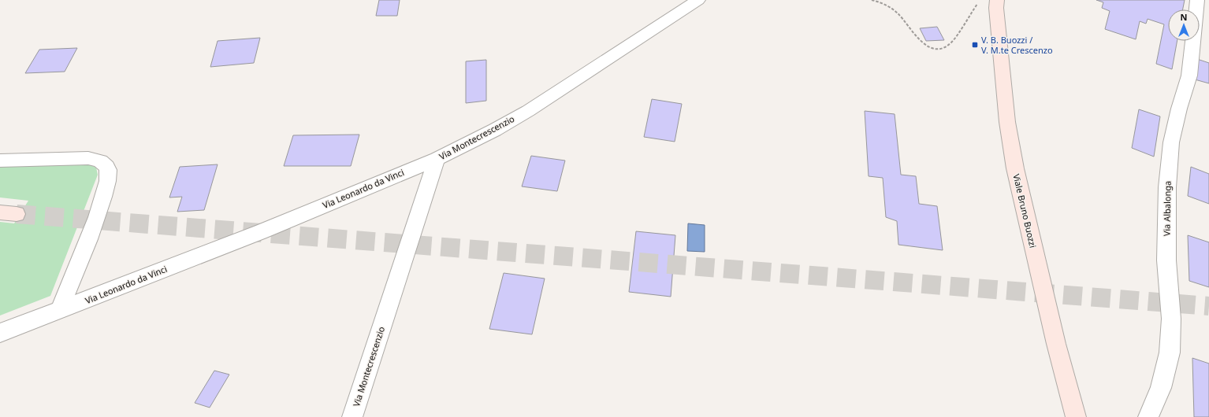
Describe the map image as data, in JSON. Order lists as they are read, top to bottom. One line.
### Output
{"streets":{"main road":["Viale Bruno Buozzi"],"street":["Via Montecrescenzio","Via Leonardo da Vinci","Via Albalonga"]},"crossings":[["Via Montecrescenzio","Via Leonardo da Vinci"]],"places":{"transit":["V. B. Buozzi / V. M.te Crescenzo"]},"north":"top"}
